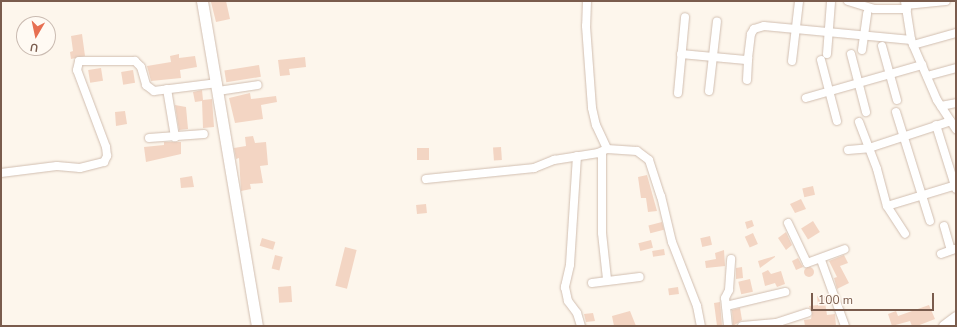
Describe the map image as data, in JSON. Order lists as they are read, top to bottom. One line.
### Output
{"scale_bar":"100 m","north":"bottom"}
